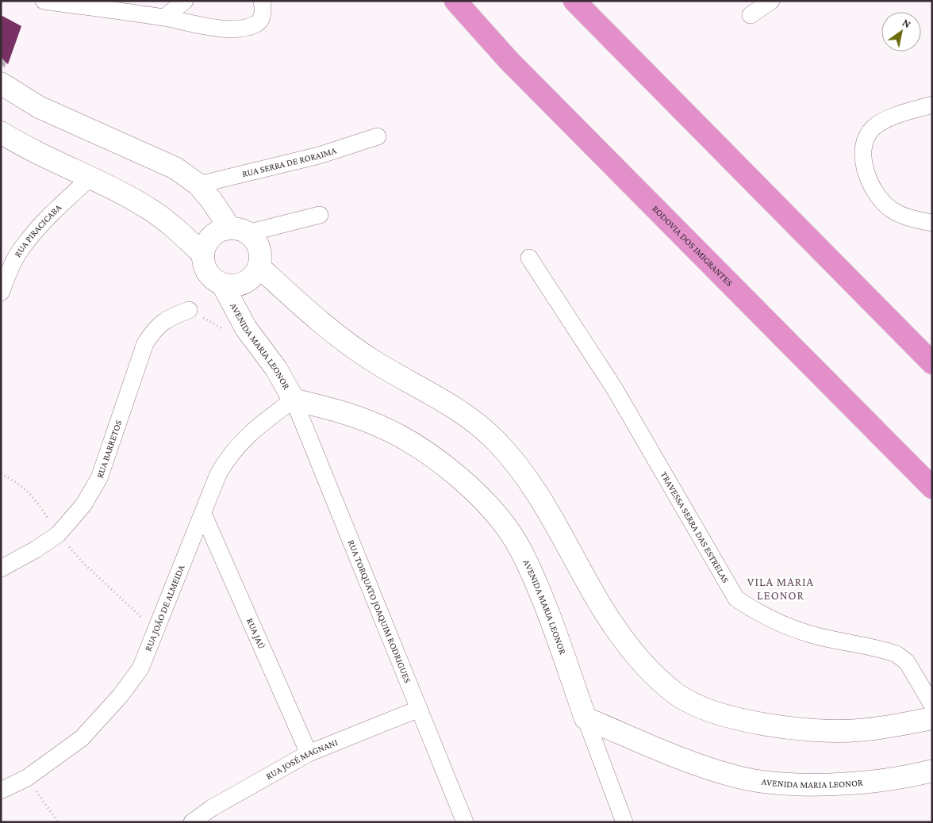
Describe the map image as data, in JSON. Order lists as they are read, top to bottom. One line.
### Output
{"streets":{"highway":["RODOVIA DOS IMIGRANTES"],"street":["RUA SERRA DE RORAIMA","RUA PIRACICABA","AVENIDA MARIA LEONOR","RUA BARRETOS","TRAVESSA SERRA DAS ESTRELAS","RUA JOÃO DE ALMEIDA","RUA TORQUATO JOAQUIM RODRIGUES","RUA JAÚ","RUA JOSÉ MAGNANI"]},"crossings":[["AVENIDA MARIA LEONOR","RUA JOÃO DE ALMEIDA"],["AVENIDA MARIA LEONOR","RUA TORQUATO JOAQUIM RODRIGUES"],["RUA JOÃO DE ALMEIDA","RUA TORQUATO JOAQUIM RODRIGUES"],["RUA JOÃO DE ALMEIDA","RUA JAÚ"],["RUA TORQUATO JOAQUIM RODRIGUES","RUA JOSÉ MAGNANI"],["RUA JAÚ","RUA JOSÉ MAGNANI"]],"districts":["VILA MARIA LEONOR"],"north":"top right"}
